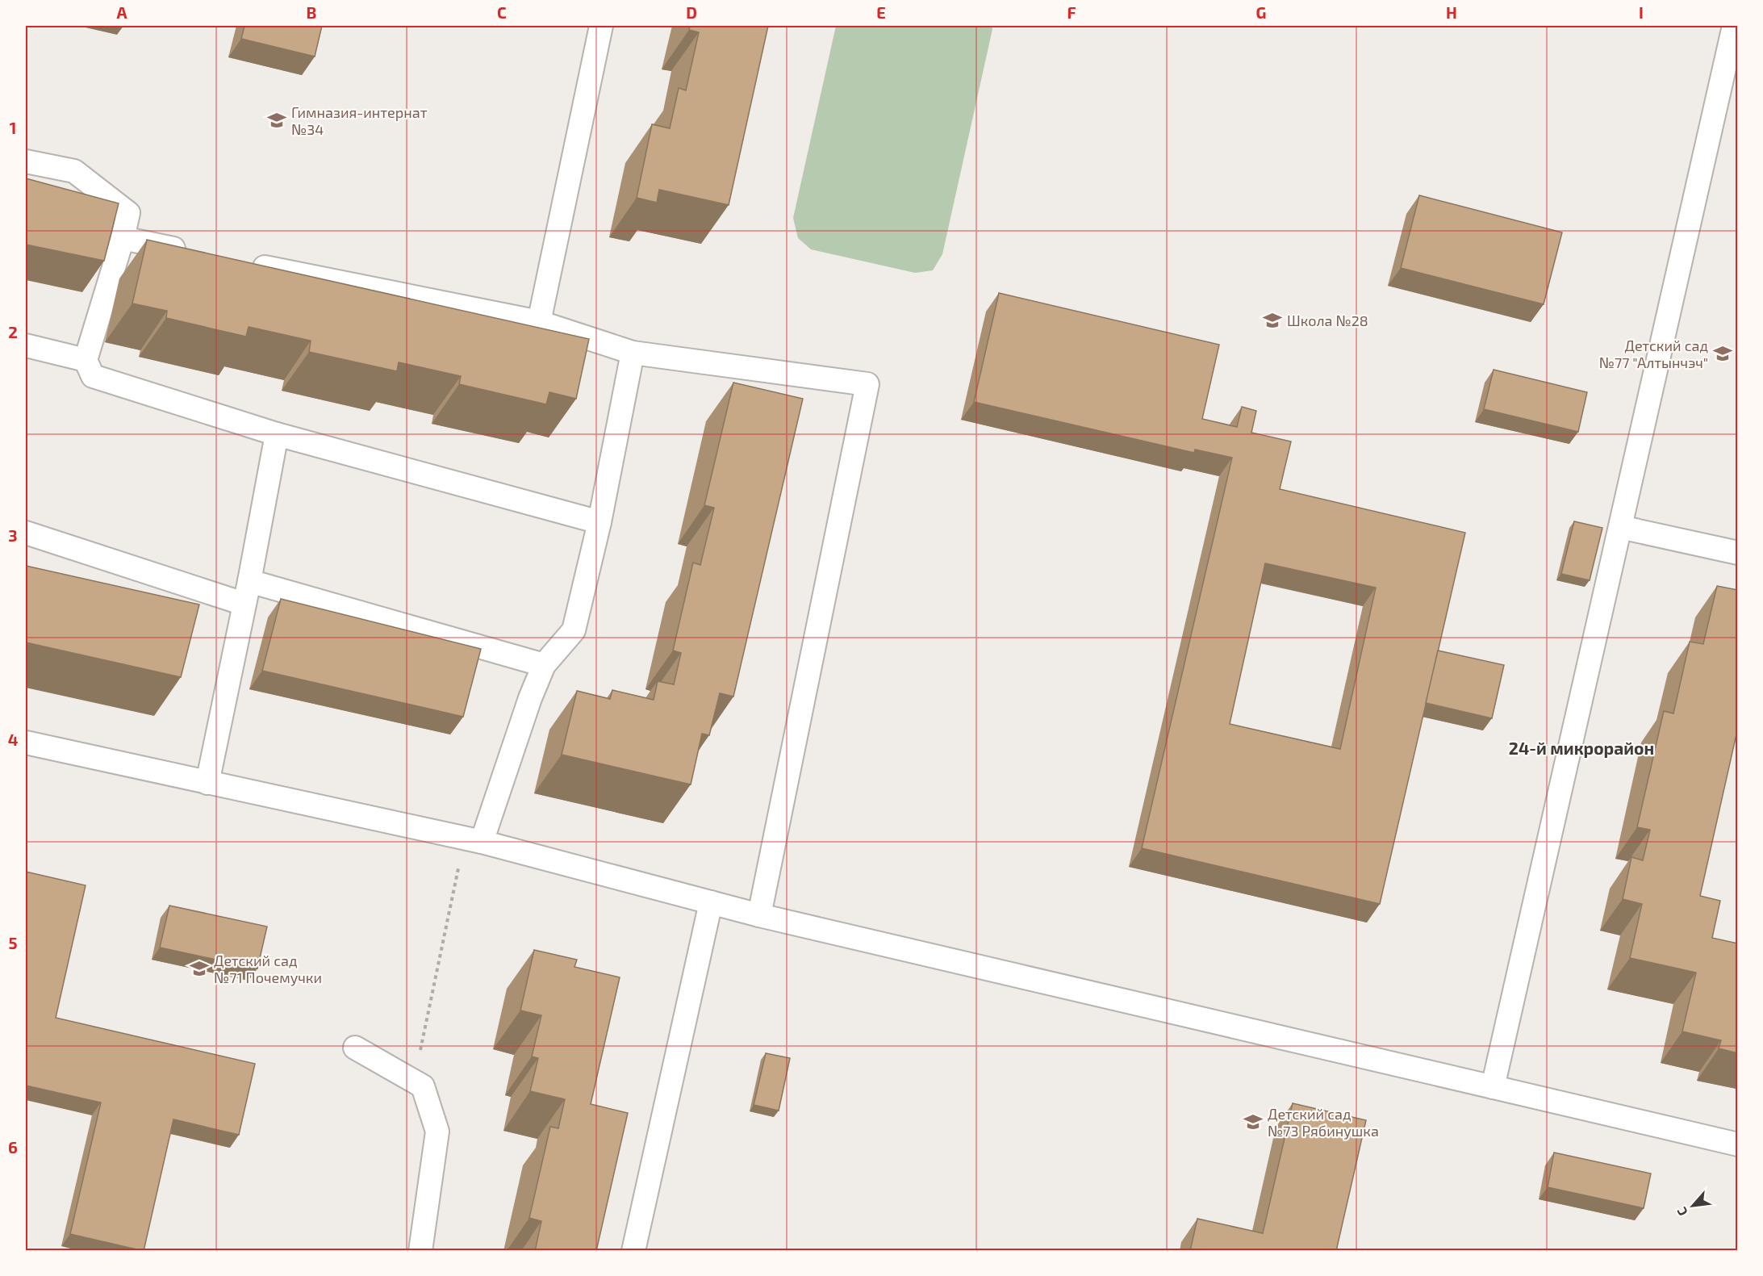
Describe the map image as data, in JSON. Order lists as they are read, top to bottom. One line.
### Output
{"districts":["24-й микрорайон"],"places":{"school or university":["Гимназия-интернат №34","Школа №28","Детский сад №77 \"Алтынчэч\"","Детский сад №71 Почемучки","Детский сад №73 Рябинушка"]},"north":"bottom left","grid":{"columns":["A","B","C","D","E","F","G","H","I"],"rows":["1","2","3","4","5","6"]}}
